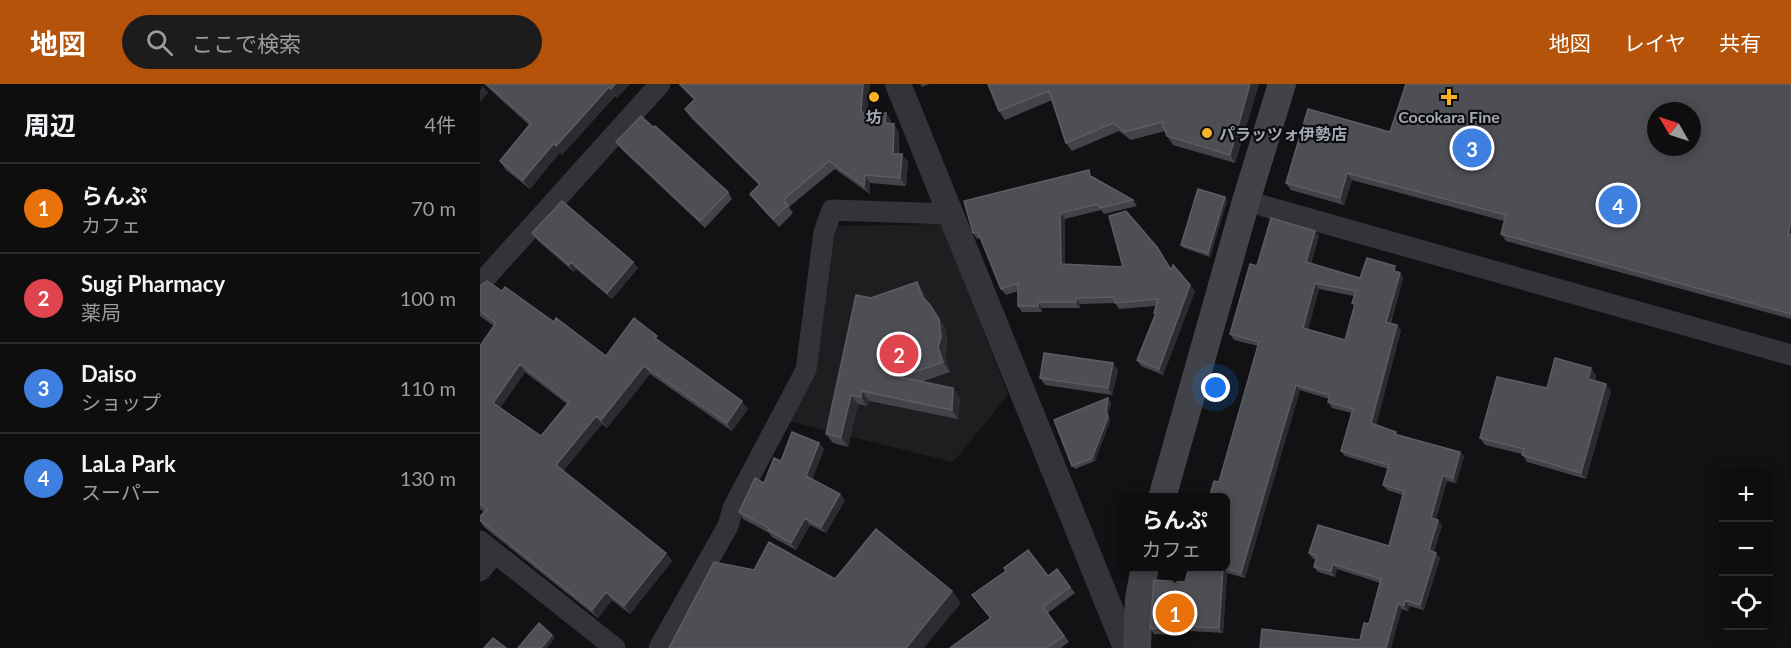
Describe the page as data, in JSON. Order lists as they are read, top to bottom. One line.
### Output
{"places":{"other":["坊","パラッツォ伊勢店"],"health":["Cocokara Fine"]},"north":"top left","page":{"header":"地図","search":"ここで検索","nav":["地図","レイヤ","共有"],"heading":["周辺","4件"],"pins":["3","4","2","1"],"list":[{"mark":"1","name":"らんぷ","note":"カフェ","value":"70 m"},{"mark":"2","name":"Sugi Pharmacy","note":"薬局","value":"100 m"},{"mark":"3","name":"Daiso","note":"ショップ","value":"110 m"},{"mark":"4","name":"LaLa Park","note":"スーパー","value":"130 m"}],"map_buttons":["+","−"],"popup":["らんぷ","カフェ"]}}
